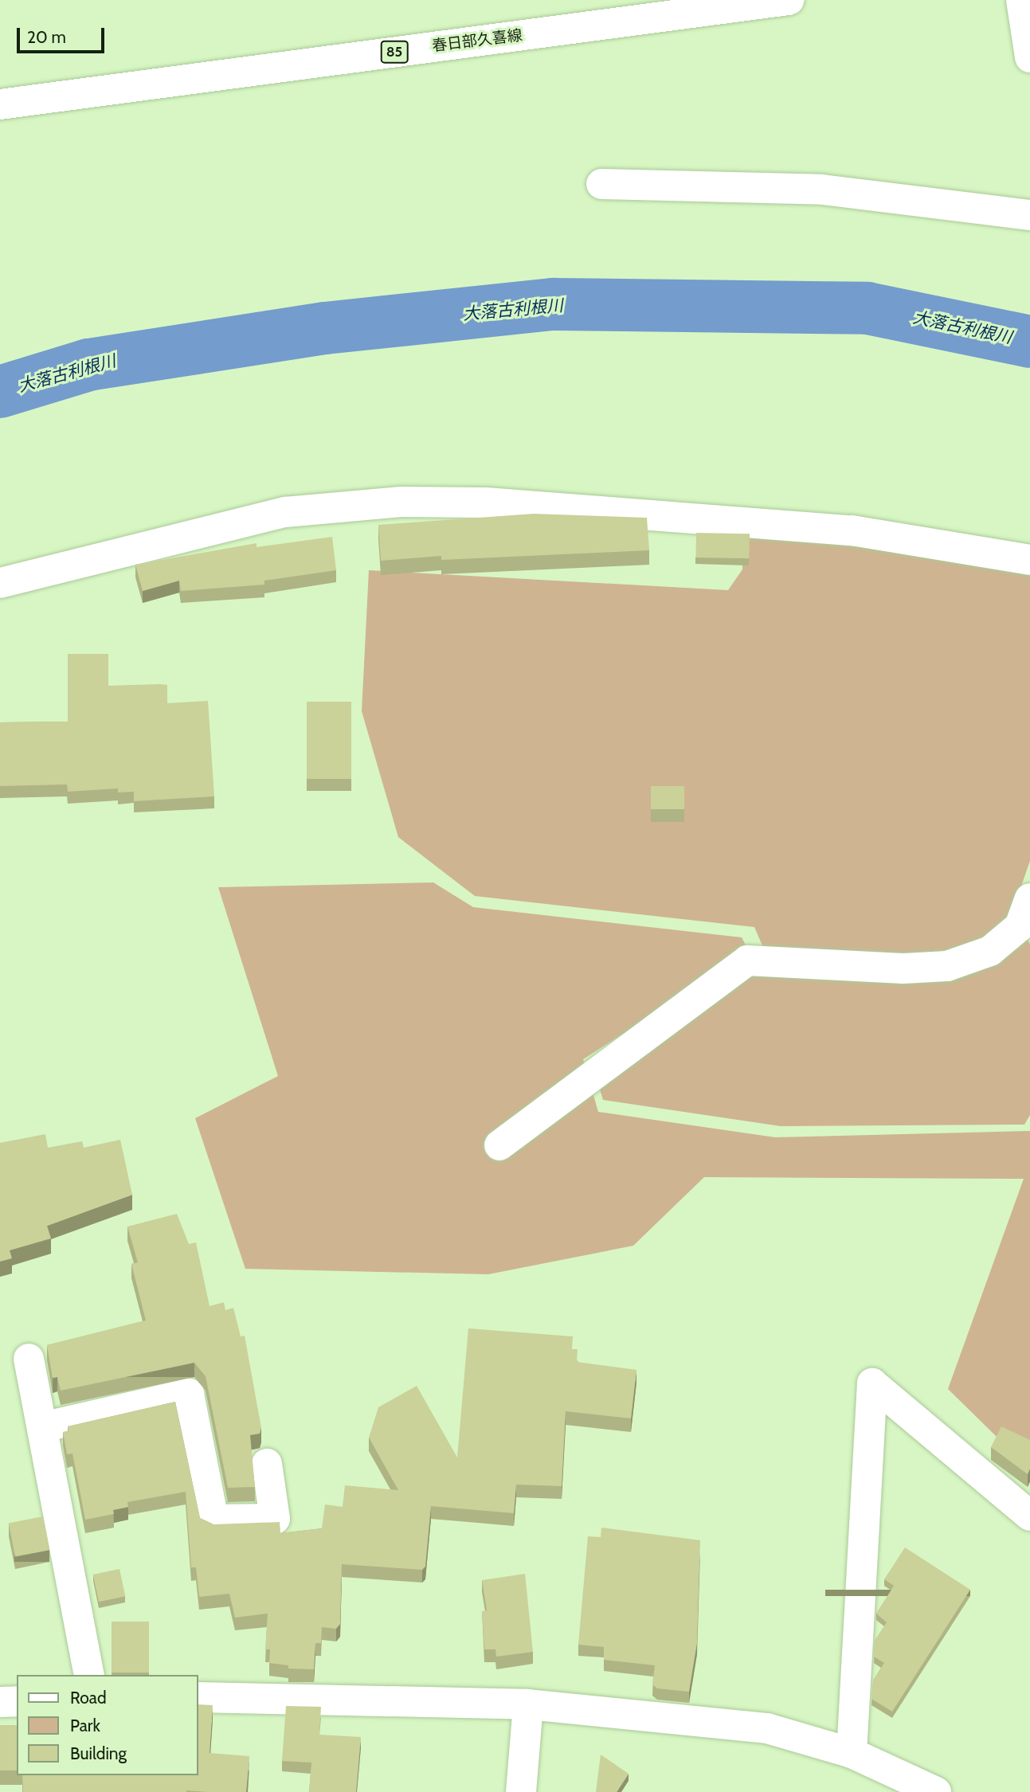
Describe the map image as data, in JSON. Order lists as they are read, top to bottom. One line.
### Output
{"streets":{"street":["春日部久喜線","85"]},"water":["大落古利根川"],"legend":["Road","Park","Building"],"scale_bar":"20 m"}
